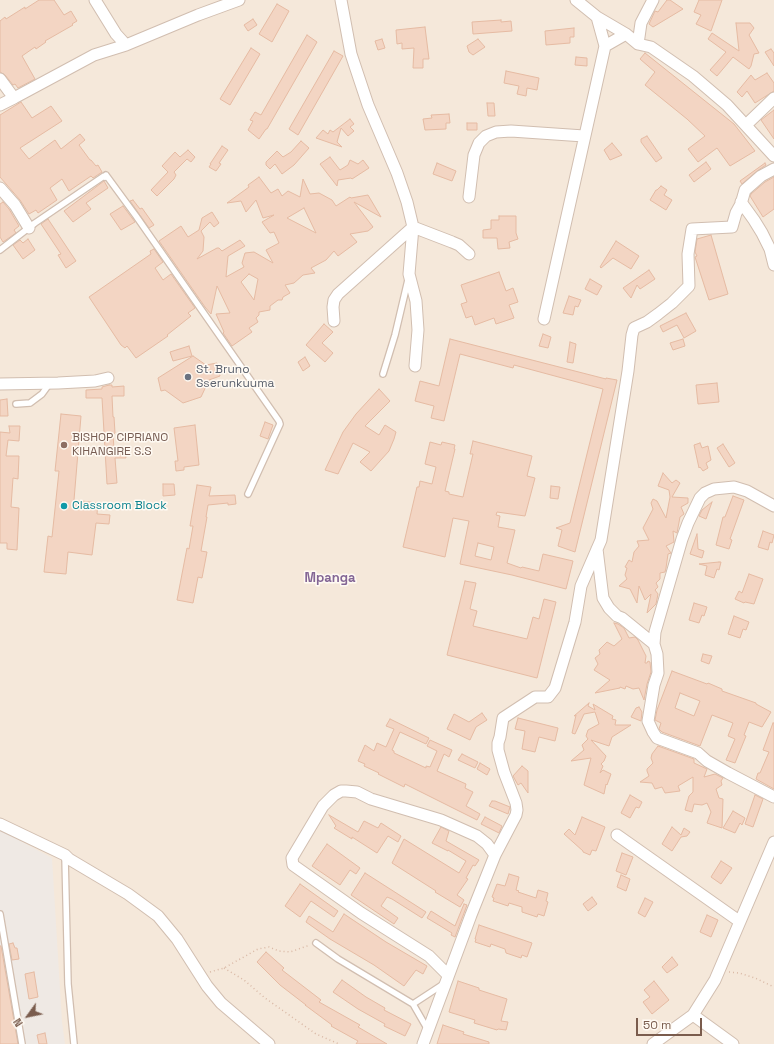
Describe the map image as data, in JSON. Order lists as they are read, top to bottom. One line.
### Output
{"districts":["Mpanga"],"places":["St. Bruno Sserunkuuma","BISHOP CIPRIANO KIHANGIRE S.S","Classroom Block"],"scale_bar":"50 m","north":"bottom left"}
